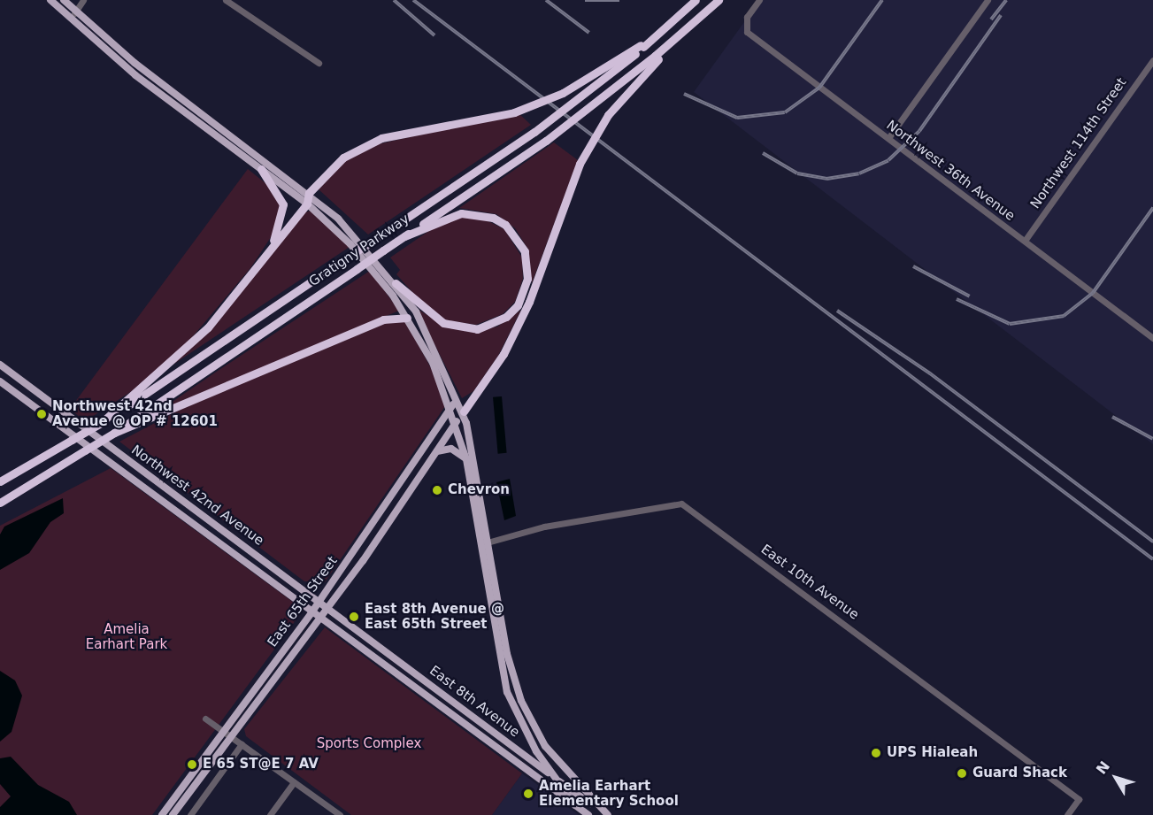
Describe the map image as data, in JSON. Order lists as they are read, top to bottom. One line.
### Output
{"streets":{"highway":["Gratigny Parkway"],"main road":["Northwest 42nd Avenue","East 65th Street","East 8th Avenue"],"street":["Northwest 114th Street","Northwest 36th Avenue","East 10th Avenue"]},"crossings":[["Northwest 114th Street","Northwest 36th Avenue"],["Northwest 42nd Avenue","East 65th Street"],["Northwest 42nd Avenue","East 8th Avenue"],["East 65th Street","East 8th Avenue"]],"parks":["Amelia Earhart Park","Sports Complex"],"places":["Northwest 42nd Avenue @ OP # 12601","Chevron","East 8th Avenue @ East 65th Street","UPS Hialeah","E 65 ST@E 7 AV","Guard Shack","Amelia Earhart Elementary School"],"north":"top left"}
